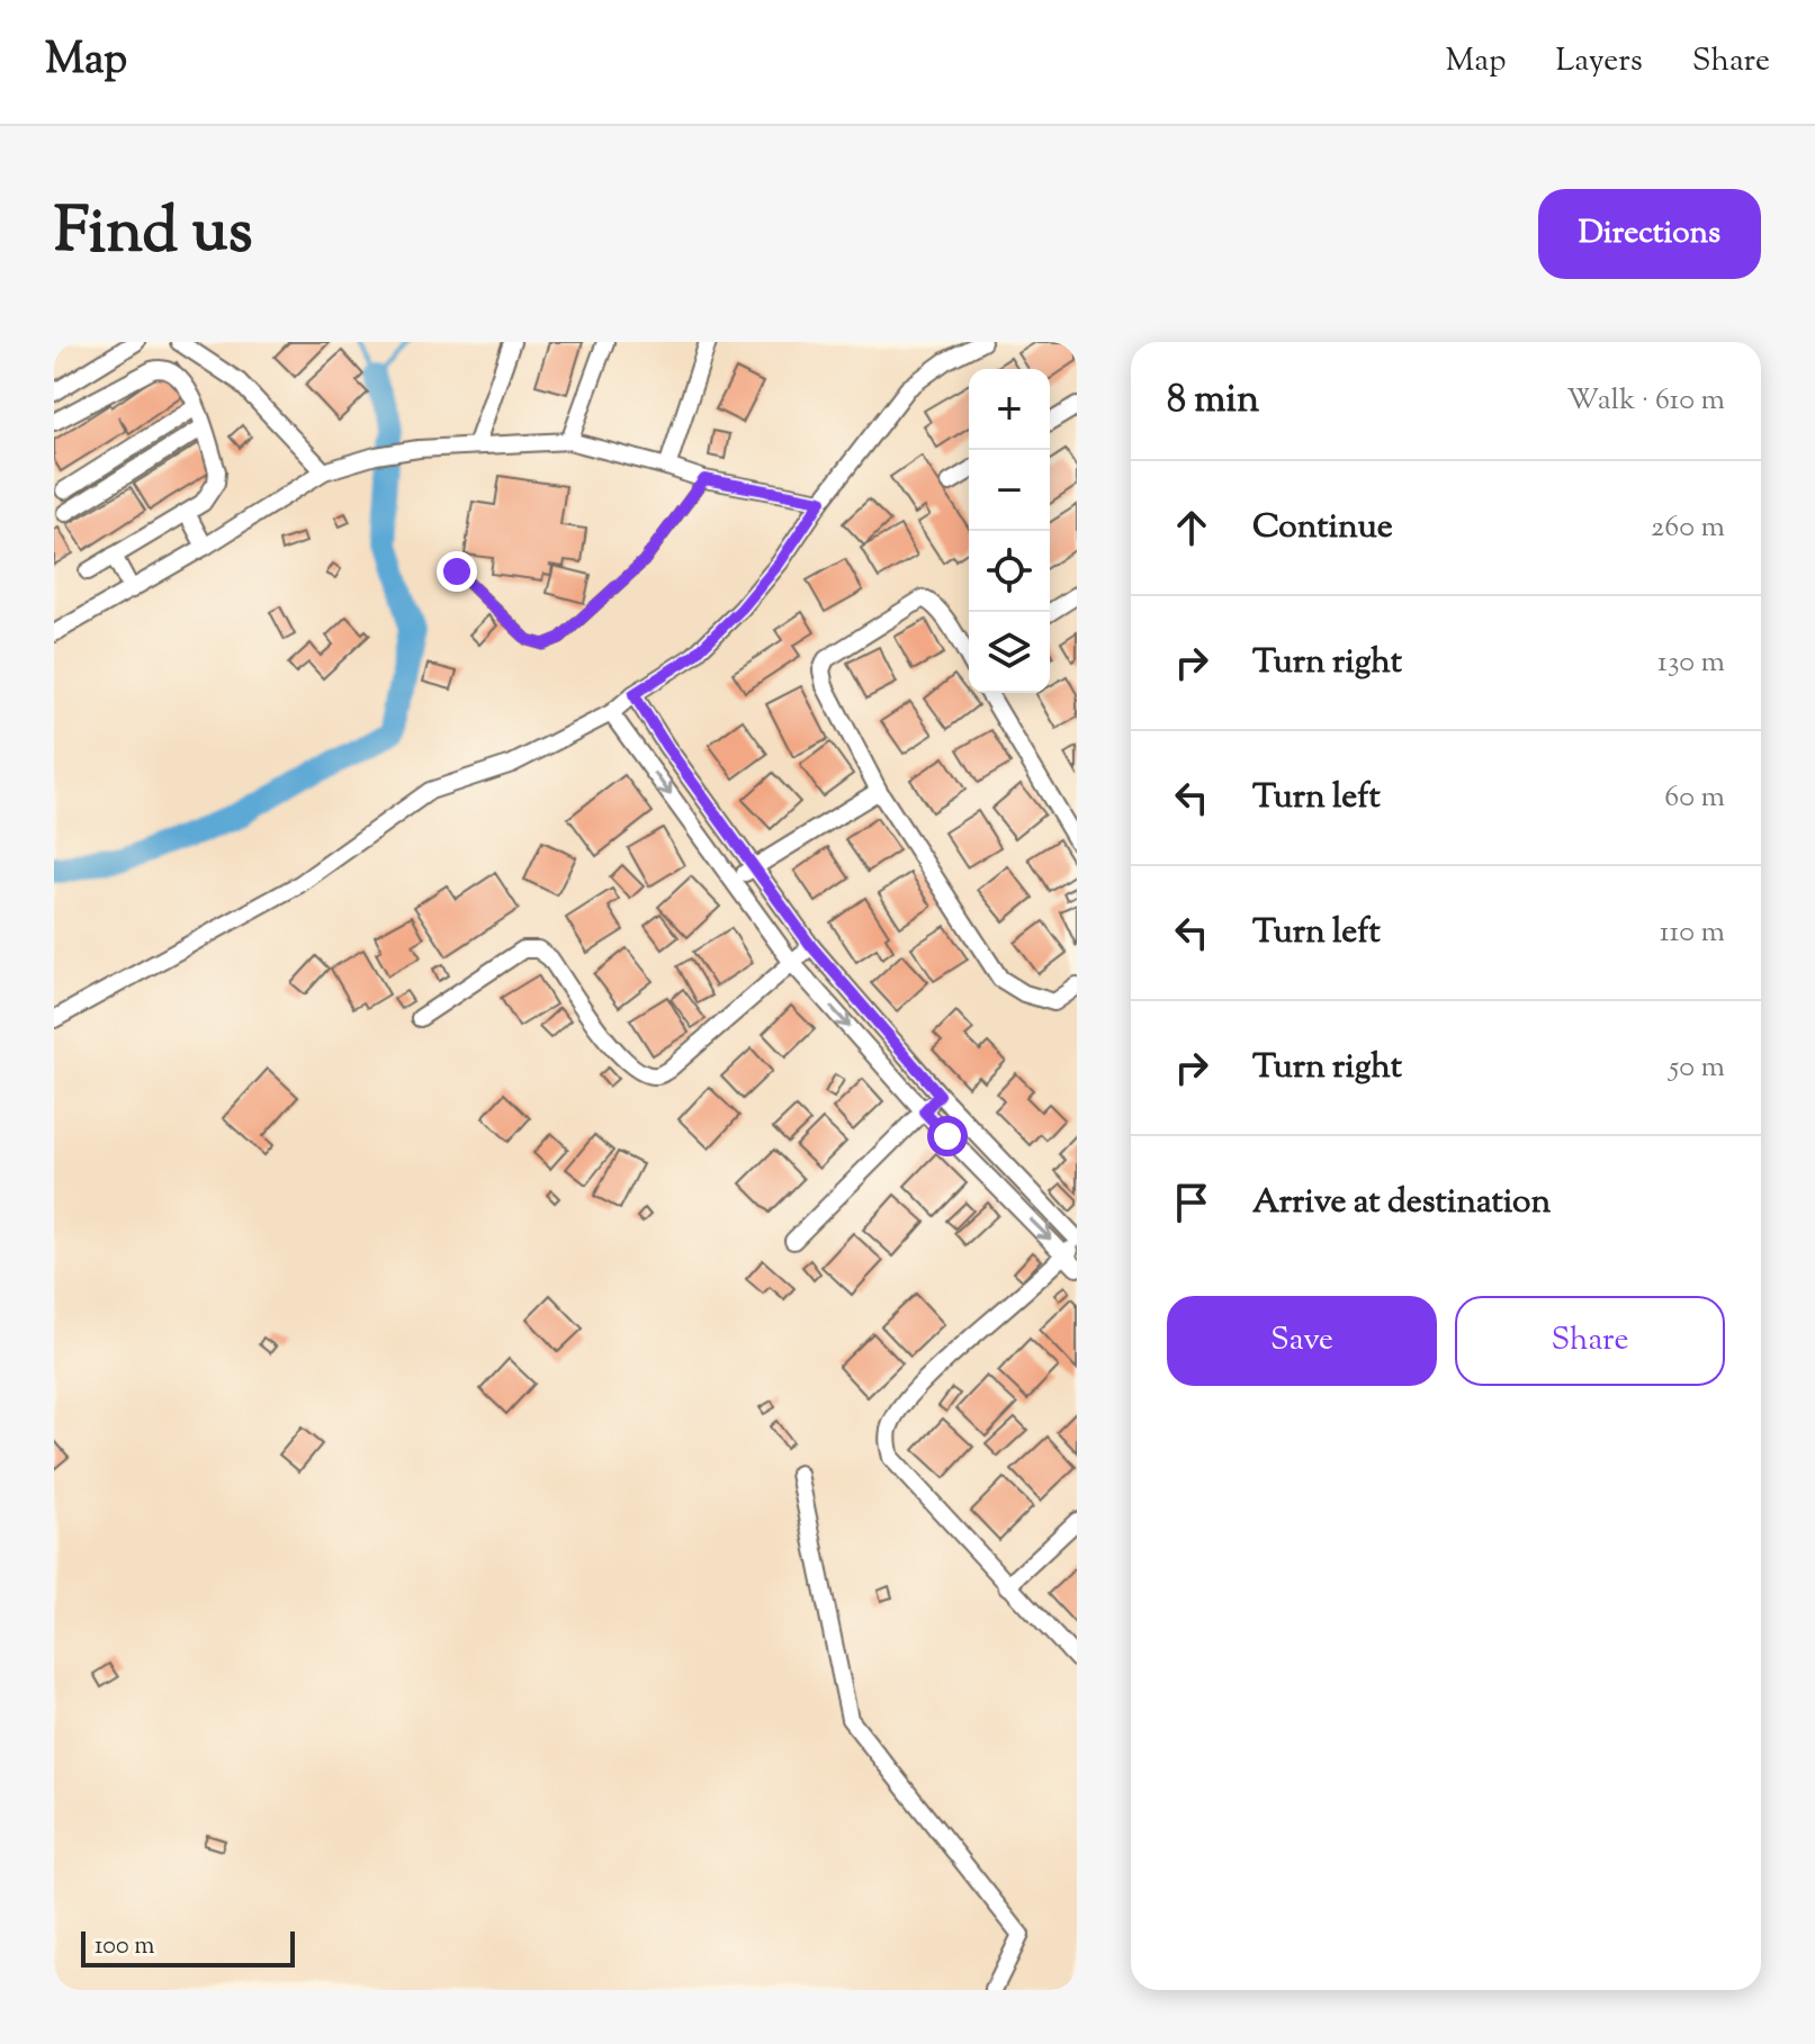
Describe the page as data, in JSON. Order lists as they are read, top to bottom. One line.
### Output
{"scale_bar":"100 m","page":{"header":"Map","nav":["Map","Layers","Share"],"title":"Find us","buttons":["Directions",["Save","Share"]],"heading":["8 min","Walk · 610 m"],"map_buttons":["+","−"],"list":[["Continue","260 m"],["Turn right","130 m"],["Turn left","60 m"],["Turn left","110 m"],["Turn right","50 m"],"Arrive at destination"],"scale":"100 m"}}
